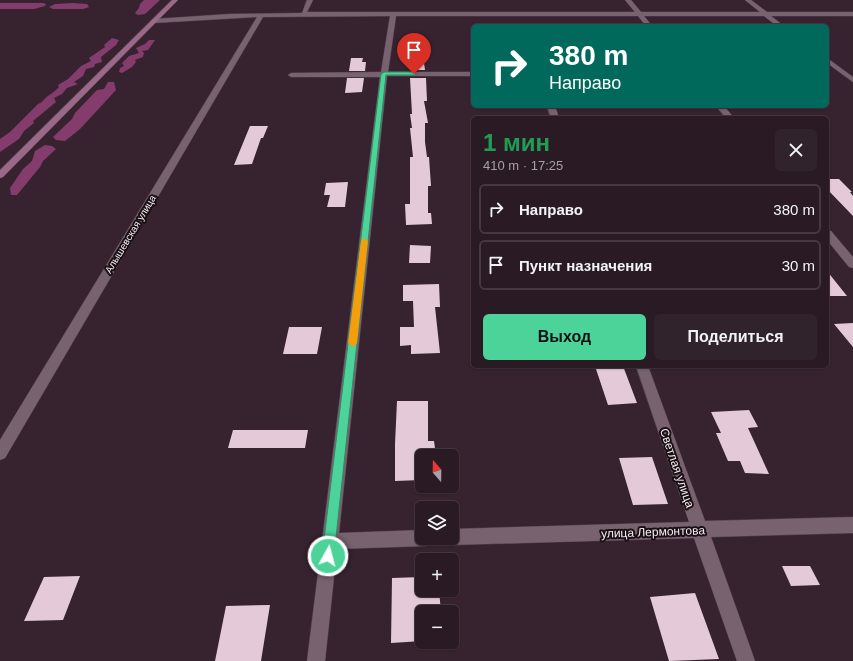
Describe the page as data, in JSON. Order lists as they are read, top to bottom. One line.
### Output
{"streets":{"street":["Алышевская улица","Светлая улица","улица Лермонтова"]},"crossings":[["Светлая улица","улица Лермонтова"]],"north":"top","page":{"turn":["380 m","Направо"],"heading":["1 мин","410 m · 17:25"],"list":[{"name":"Направо","value":"380 m"},{"name":"Пункт назначения","value":"30 m"}],"buttons":["Выход","Поделиться"],"map_buttons":["+","−"]}}
